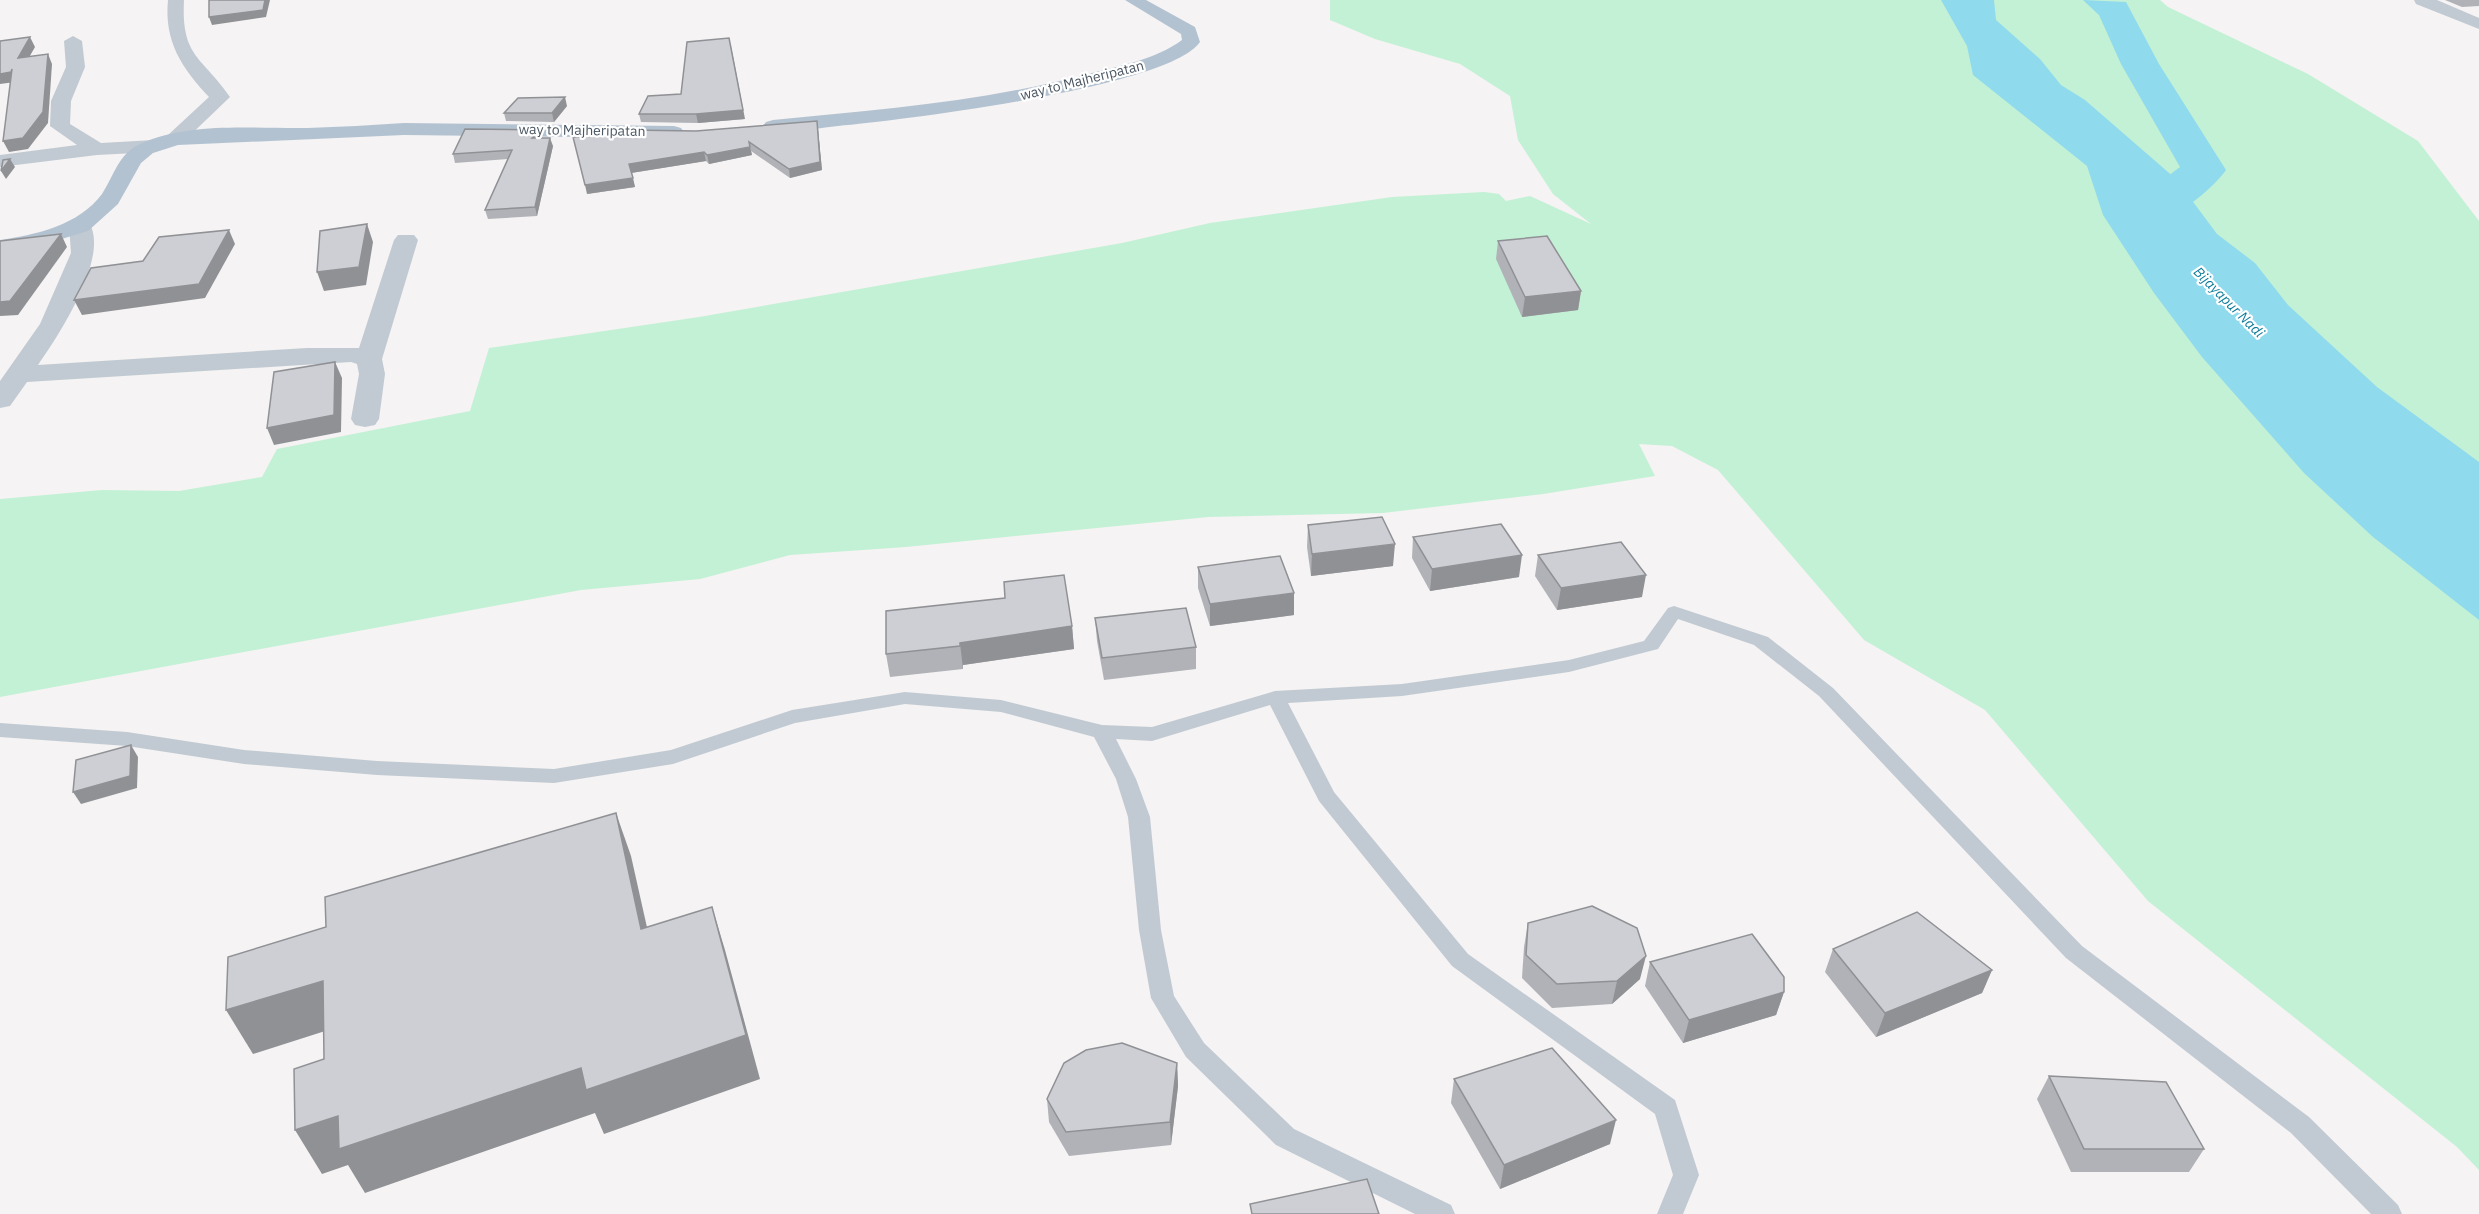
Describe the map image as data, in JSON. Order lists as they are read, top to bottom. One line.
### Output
{"streets":{"main road":["way to Majheripatan"]},"water":["Bijayapur Nadi"]}
